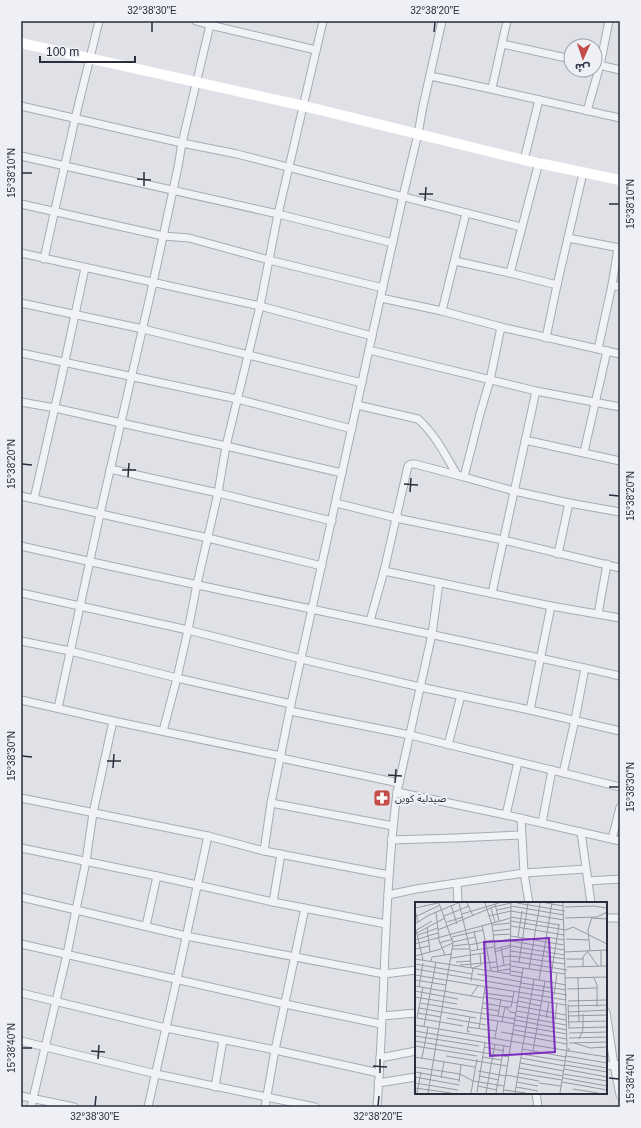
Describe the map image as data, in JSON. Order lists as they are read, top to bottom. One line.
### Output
{"places":{"pharmacy":["صيدلية كوين"]},"scale_bar":"100 m","north":"bottom","coordinates":["32°38'30\"E","32°38'20\"E","15°38'10\"N","15°38'20\"N","15°38'30\"N","15°38'40\"N"]}
